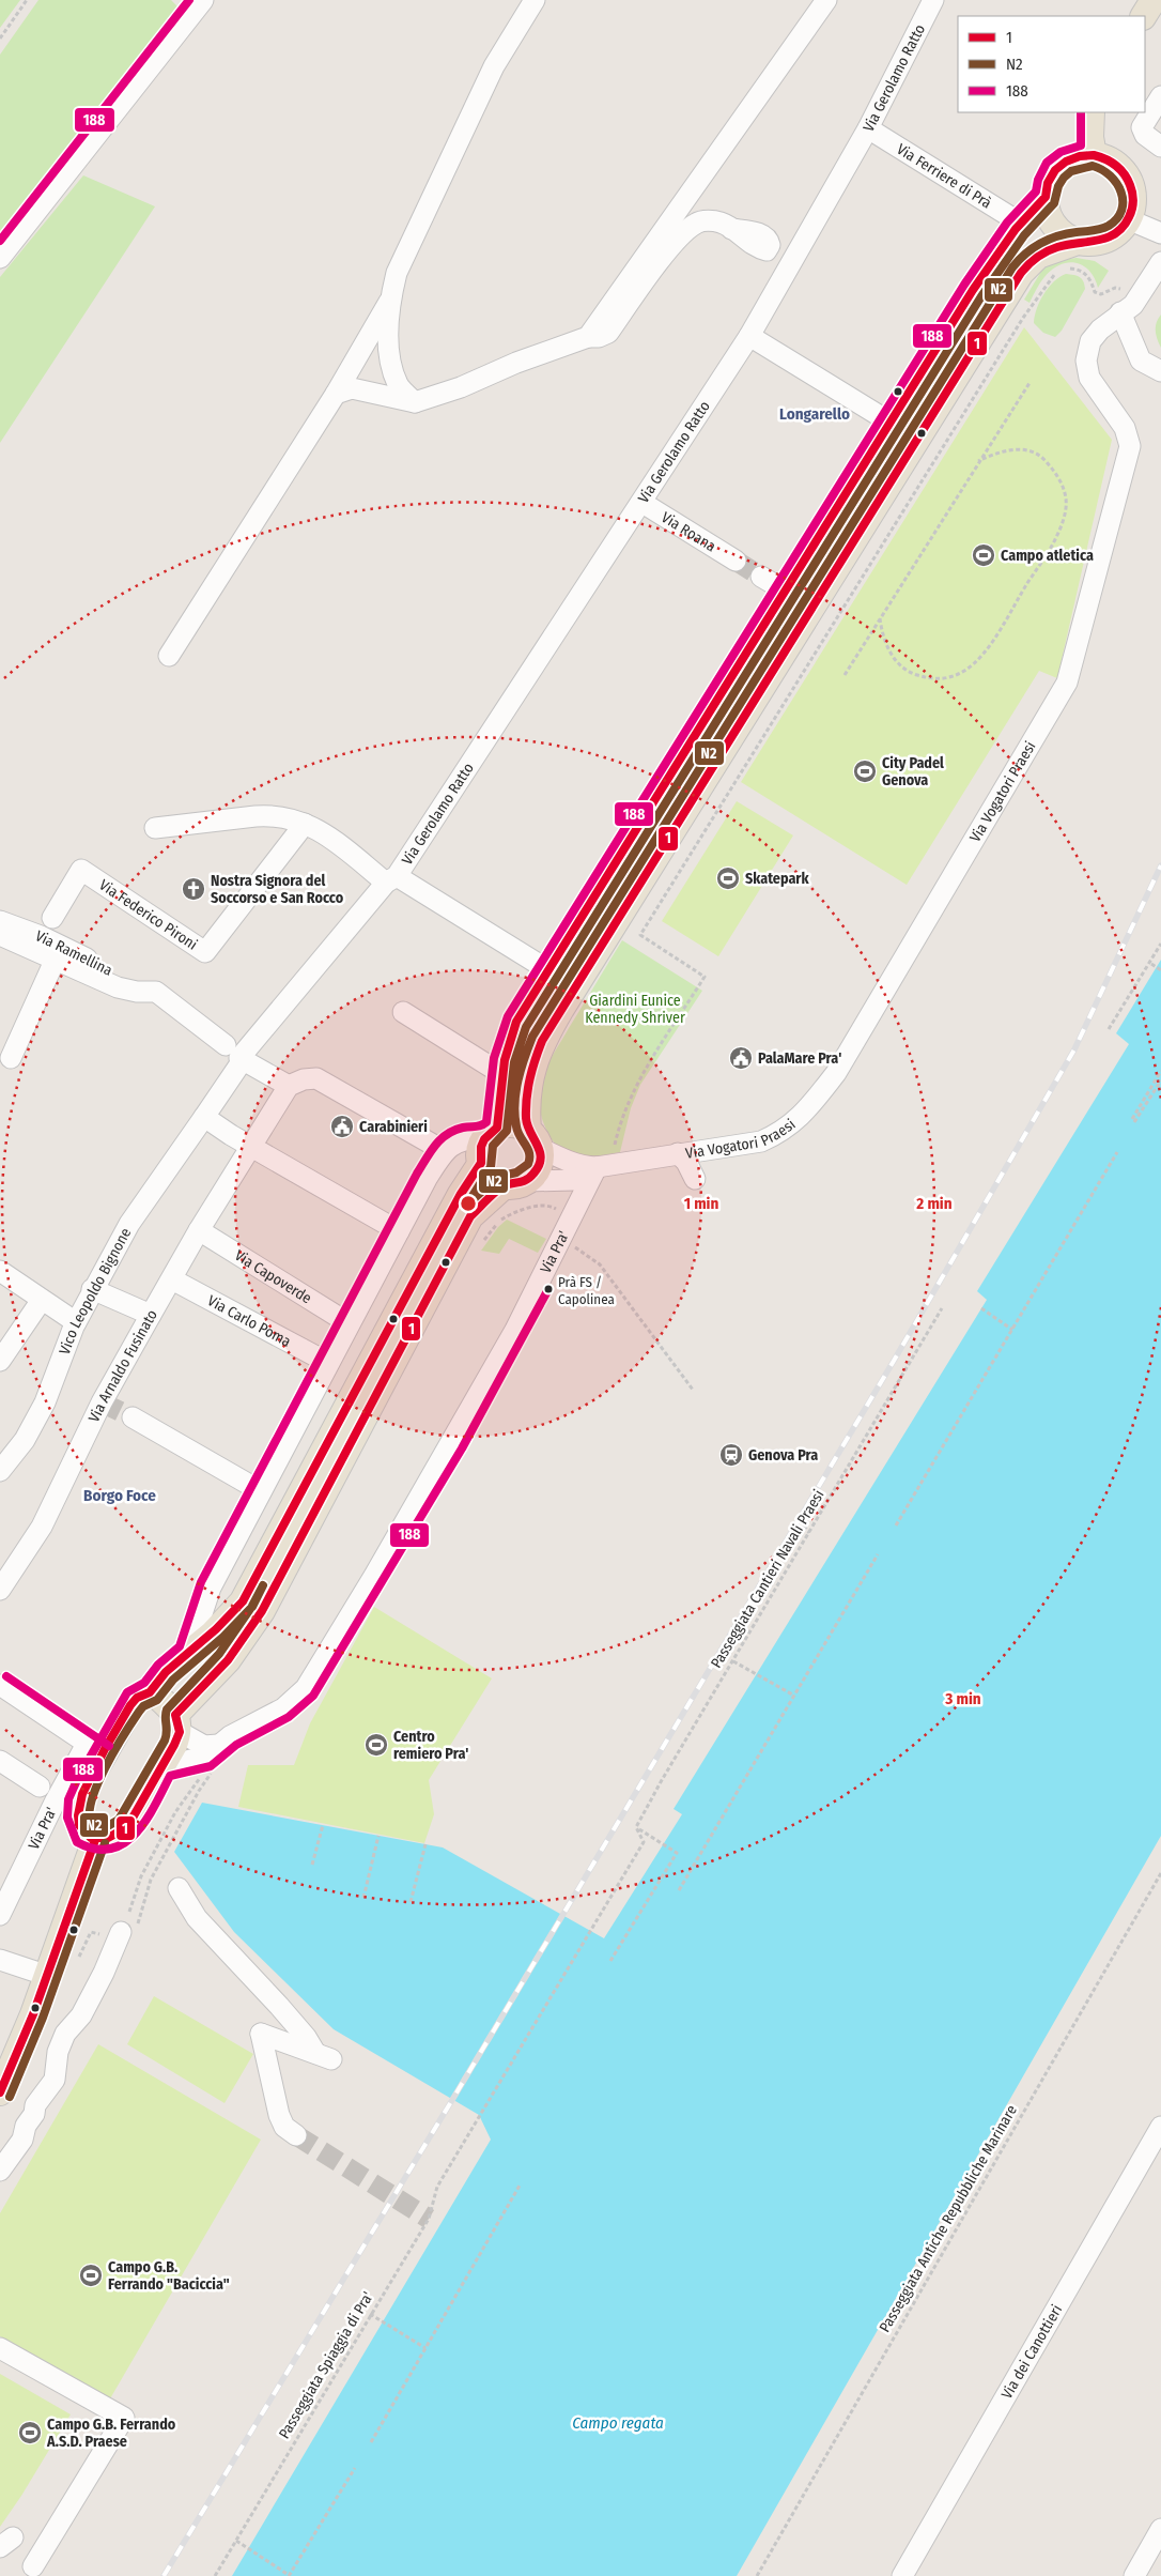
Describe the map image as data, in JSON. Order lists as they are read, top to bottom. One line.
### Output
{"streets":{"street":["Via Gerolamo Ratto","Via Ferriere di Prà","Via Roana","Via Vogatori Praesi","Via Federico Pironi","Via Ramellina","Via Pra'","Via Capoverde","Vico Leopoldo Bignone","Via Carlo Poma","Via Arnaldo Fusinato","Via dei Canottieri"],"path":["Passeggiata Cantieri Navali Praesi","Passeggiata Antiche Repubbliche Marinare","Passeggiata Spiaggia di Pra'"]},"crossings":[["Via Gerolamo Ratto","Via Ferriere di Prà"],["Via Gerolamo Ratto","Via Roana"],["Via Gerolamo Ratto","Via Ramellina"],["Via Gerolamo Ratto","Vico Leopoldo Bignone"],["Via Vogatori Praesi","Via Pra'"],["Via Ramellina","Vico Leopoldo Bignone"],["Via Ramellina","Via Arnaldo Fusinato"],["Via Capoverde","Via Arnaldo Fusinato"],["Via Carlo Poma","Via Arnaldo Fusinato"],["Passeggiata Cantieri Navali Praesi","Passeggiata Spiaggia di Pra'"]],"districts":["Longarello","Borgo Foce"],"water":["Campo regata"],"parks":["Giardini Eunice Kennedy Shriver"],"places":{"sports":["Campo atletica","City Padel Genova","Skatepark","Centro remiero Pra'","Campo G.B. Ferrando \"Baciccia\"","Campo G.B. Ferrando A.S.D. Praese"],"church":["Nostra Signora del Soccorso e San Rocco"],"public building":["PalaMare Pra'","Carabinieri"],"other":["Prà FS / Capolinea"],"station":["Genova Pra"]},"lines":["transit line 188","transit line 1","transit line N2"],"legend":["1","N2","188"],"rings":["1 min","2 min","3 min"]}
